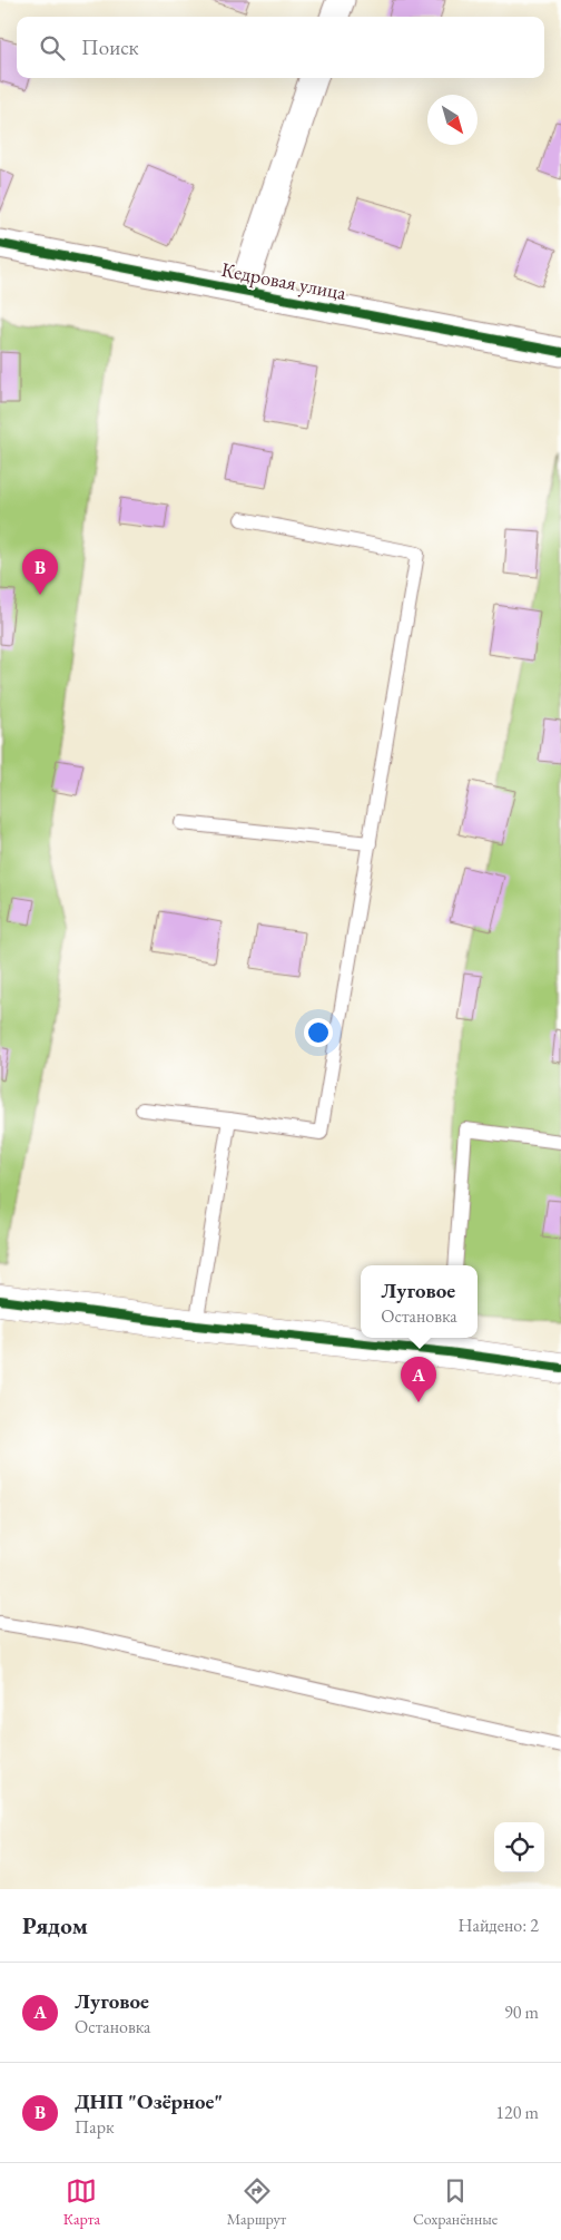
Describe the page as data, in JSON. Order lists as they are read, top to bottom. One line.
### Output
{"streets":{"street":["Кедровая улица"]},"north":"bottom right","page":{"search":"Поиск","pins":["B","A"],"popup":["Луговое","Остановка"],"heading":["Рядом","Найдено: 2"],"list":[{"mark":"A","name":"Луговое","note":"Остановка","value":"90 m"},{"mark":"B","name":"ДНП \"Озёрное\"","note":"Парк","value":"120 m"}],"nav":["Карта","Маршрут","Сохранённые"]}}
